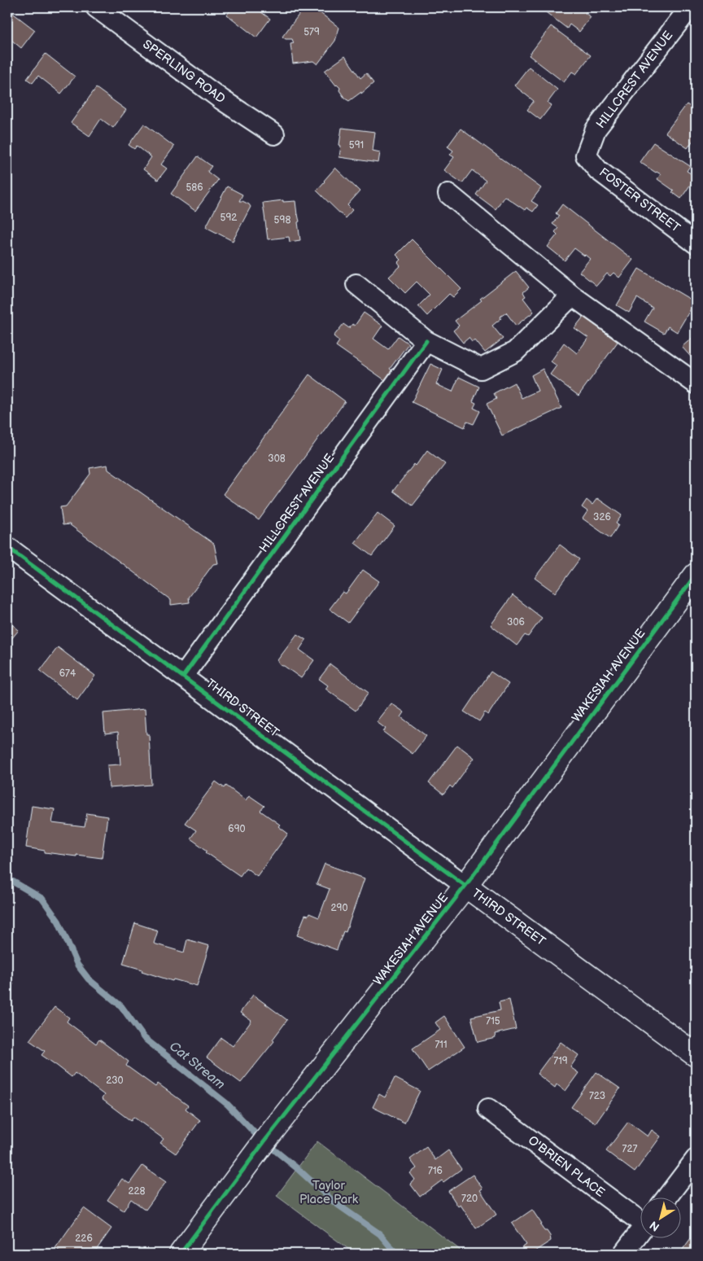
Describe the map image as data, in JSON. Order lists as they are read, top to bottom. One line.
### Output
{"streets":{"main road":["WAKESIAH AVENUE","THIRD STREET"],"street":["SPERLING ROAD","HILLCREST AVENUE","FOSTER STREET","O'BRIEN PLACE"]},"crossings":[["HILLCREST AVENUE","FOSTER STREET"],["HILLCREST AVENUE","THIRD STREET"],["WAKESIAH AVENUE","THIRD STREET"]],"water":["Cat Stream"],"parks":["Taylor Place Park"],"house_numbers":["579","591","586","592","598","308","326","306","674","690","290","715","711","719","230","723","727","716","228","720","226"],"north":"bottom left"}
